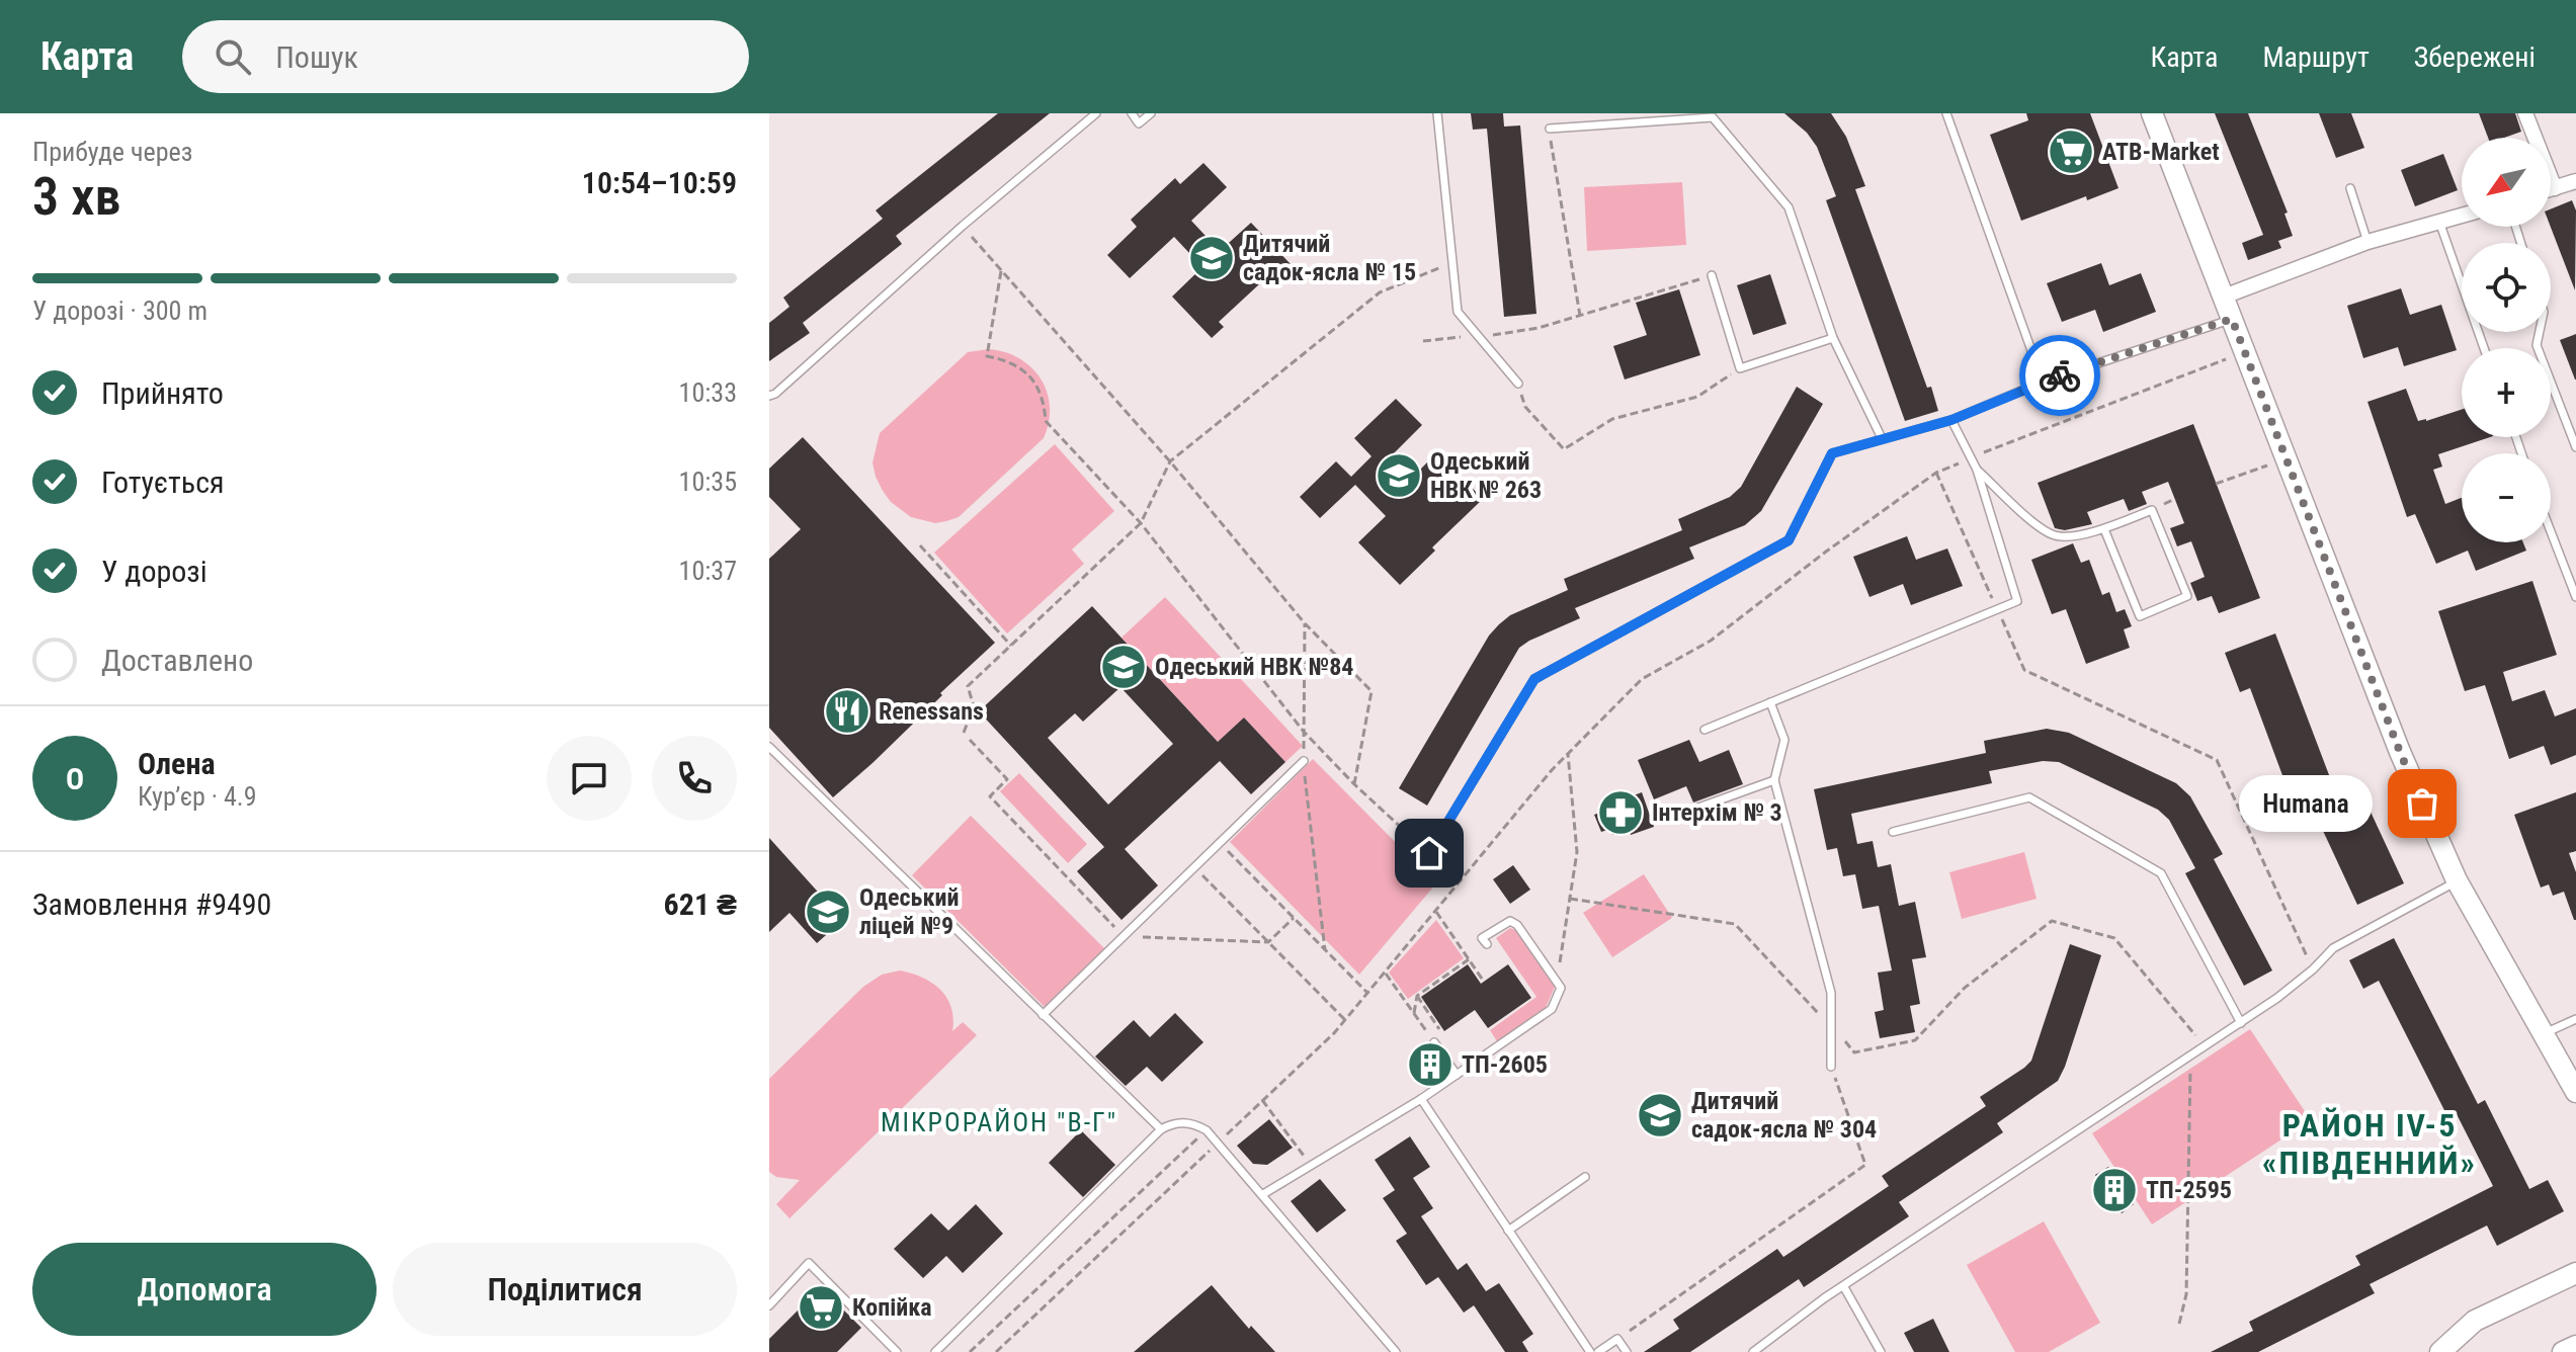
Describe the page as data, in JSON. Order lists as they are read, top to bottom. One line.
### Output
{"districts":["МІКРОРАЙОН \"В-Г\"","РАЙОН IV-5 «ПІВДЕННИЙ»"],"places":{"supermarket":["ATB-Market","Копійка"],"school or university":["Дитячий садок-ясла № 15","Одеський НВК № 263","Одеський НВК №84","Одеський ліцей №9","Дитячий садок-ясла № 304"],"restaurant":["Renessans"],"other":["Humana"],"pharmacy":["Інтерхім № 3"],"building":["ТП-2605","ТП-2595"]},"north":"bottom left","page":{"header":"Карта","search":"Пошук","nav":["Карта","Маршрут","Збережені"],"heading":["3 хв","Прибуде через","10:54–10:59"],"panel":["Олена","Кур’єр · 4.9","Замовлення #9490","621 ₴"],"map_buttons":["+","−"],"bar":"У дорозі · 300 m","list":[["Прийнято","10:33"],["Готується","10:35"],["У дорозі","10:37"],"Доставлено"],"round":"О","bubble":"Humana","buttons":["Допомога","Поділитися"]}}
